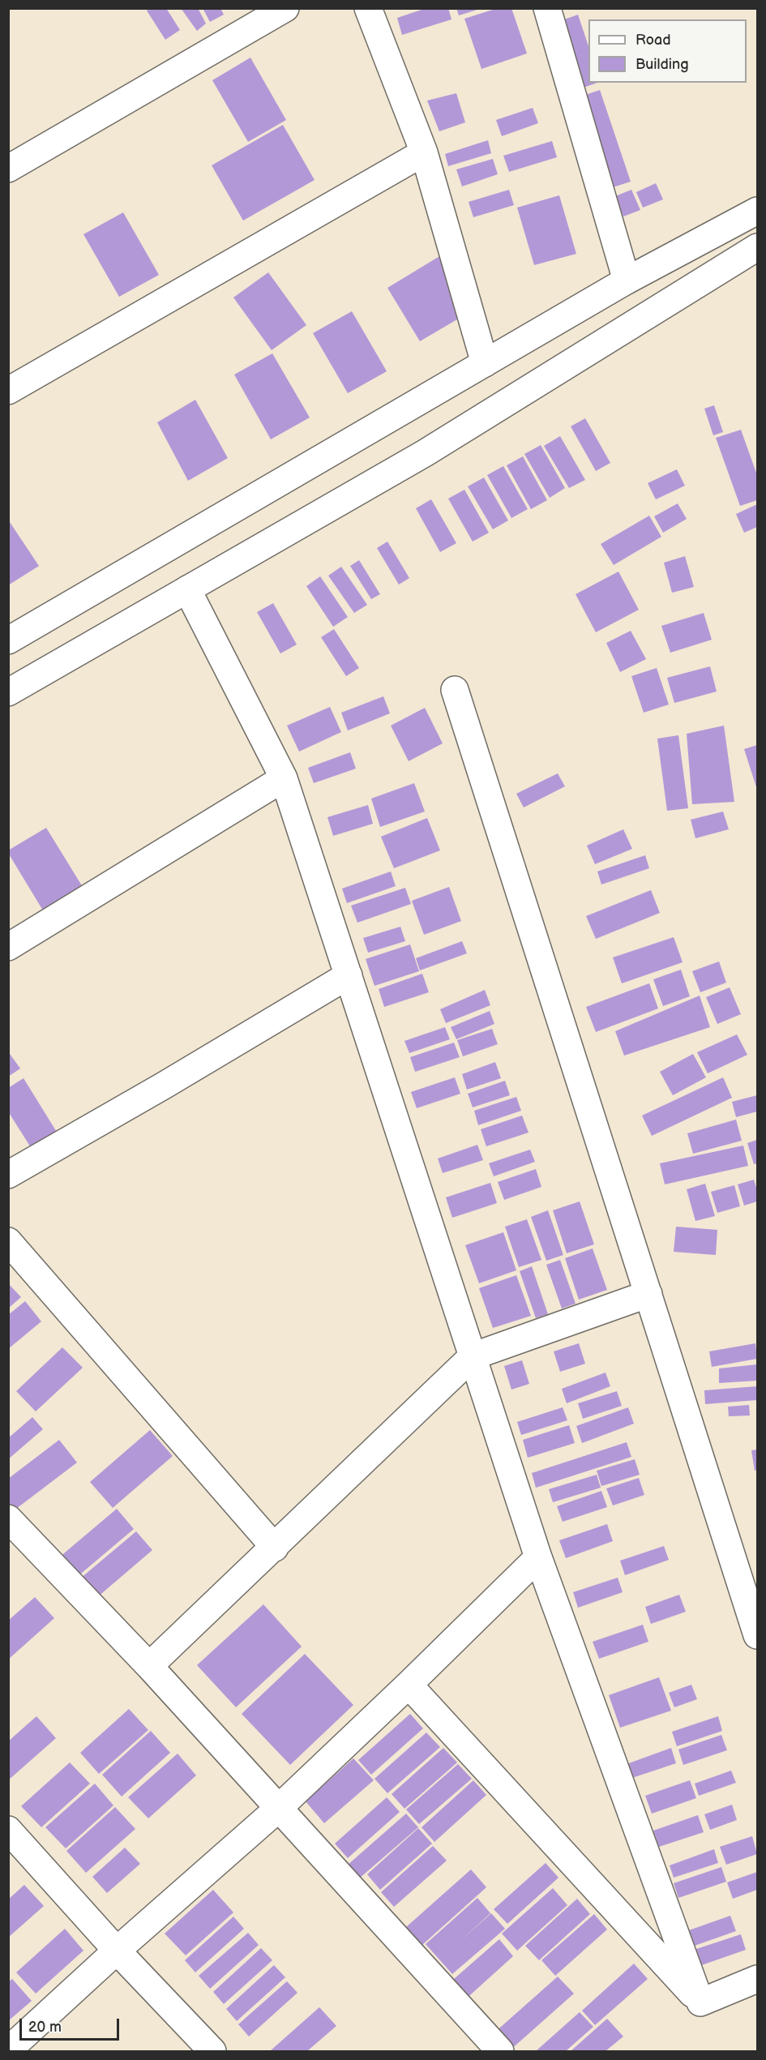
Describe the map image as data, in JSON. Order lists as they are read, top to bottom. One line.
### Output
{"legend":["Road","Building"],"scale_bar":"20 m"}
